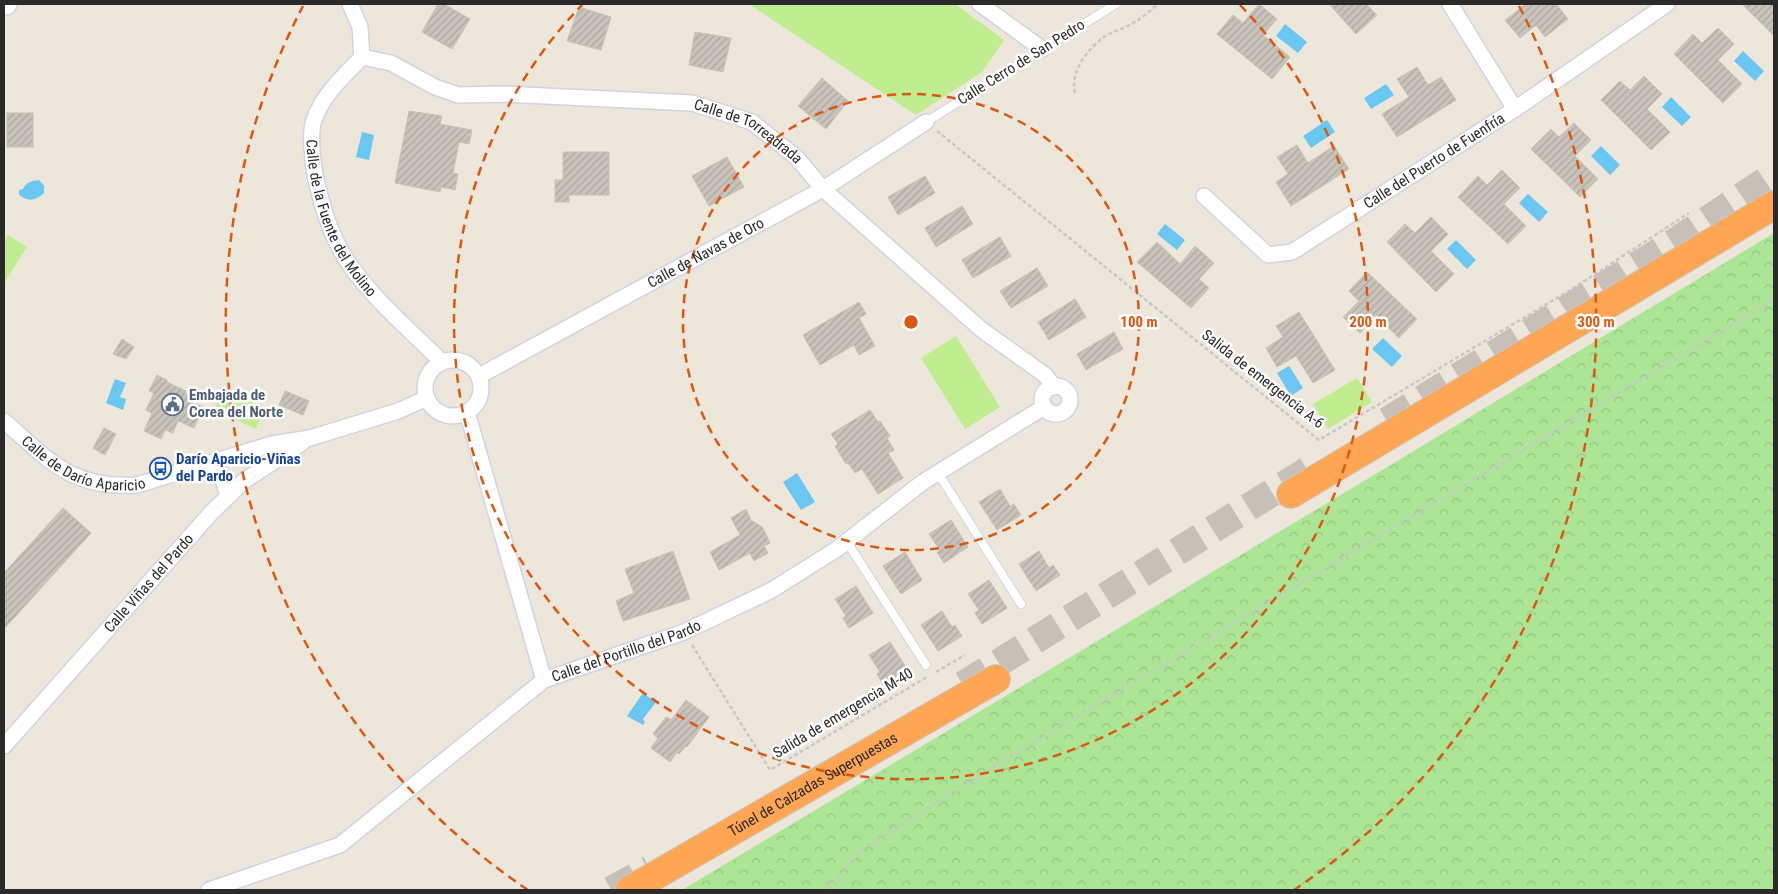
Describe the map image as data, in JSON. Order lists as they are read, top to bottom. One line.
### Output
{"streets":{"highway":["Túnel de Calzadas Superpuestas"],"street":["Calle de Torreadrada","Calle del Puerto de Fuenfría","Calle de la Fuente del Molino","Calle de Navas de Oro","Calle de Darío Aparicio","Calle Viñas del Pardo","Calle del Portillo del Pardo"],"lane":["Calle Cerro de San Pedro"],"path":["Salida de emergencia A-6","Salida de emergencia M-40"]},"crossings":[["Calle Cerro de San Pedro","Calle de Navas de Oro"],["Calle Cerro de San Pedro","Salida de emergencia A-6"],["Calle de Torreadrada","Calle de la Fuente del Molino"],["Calle de Torreadrada","Calle de Navas de Oro"],["Calle de Torreadrada","Calle del Portillo del Pardo"],["Calle de la Fuente del Molino","Calle de Navas de Oro"],["Calle de la Fuente del Molino","Calle de Darío Aparicio"],["Calle de Navas de Oro","Salida de emergencia A-6"],["Calle de Navas de Oro","Calle de Darío Aparicio"],["Calle de Darío Aparicio","Calle Viñas del Pardo"],["Calle del Portillo del Pardo","Salida de emergencia M-40"]],"places":{"public building":["Embajada de Corea del Norte"],"bus stop":["Darío Aparicio-Viñas del Pardo"]},"rings":["100 m","200 m","300 m"]}
